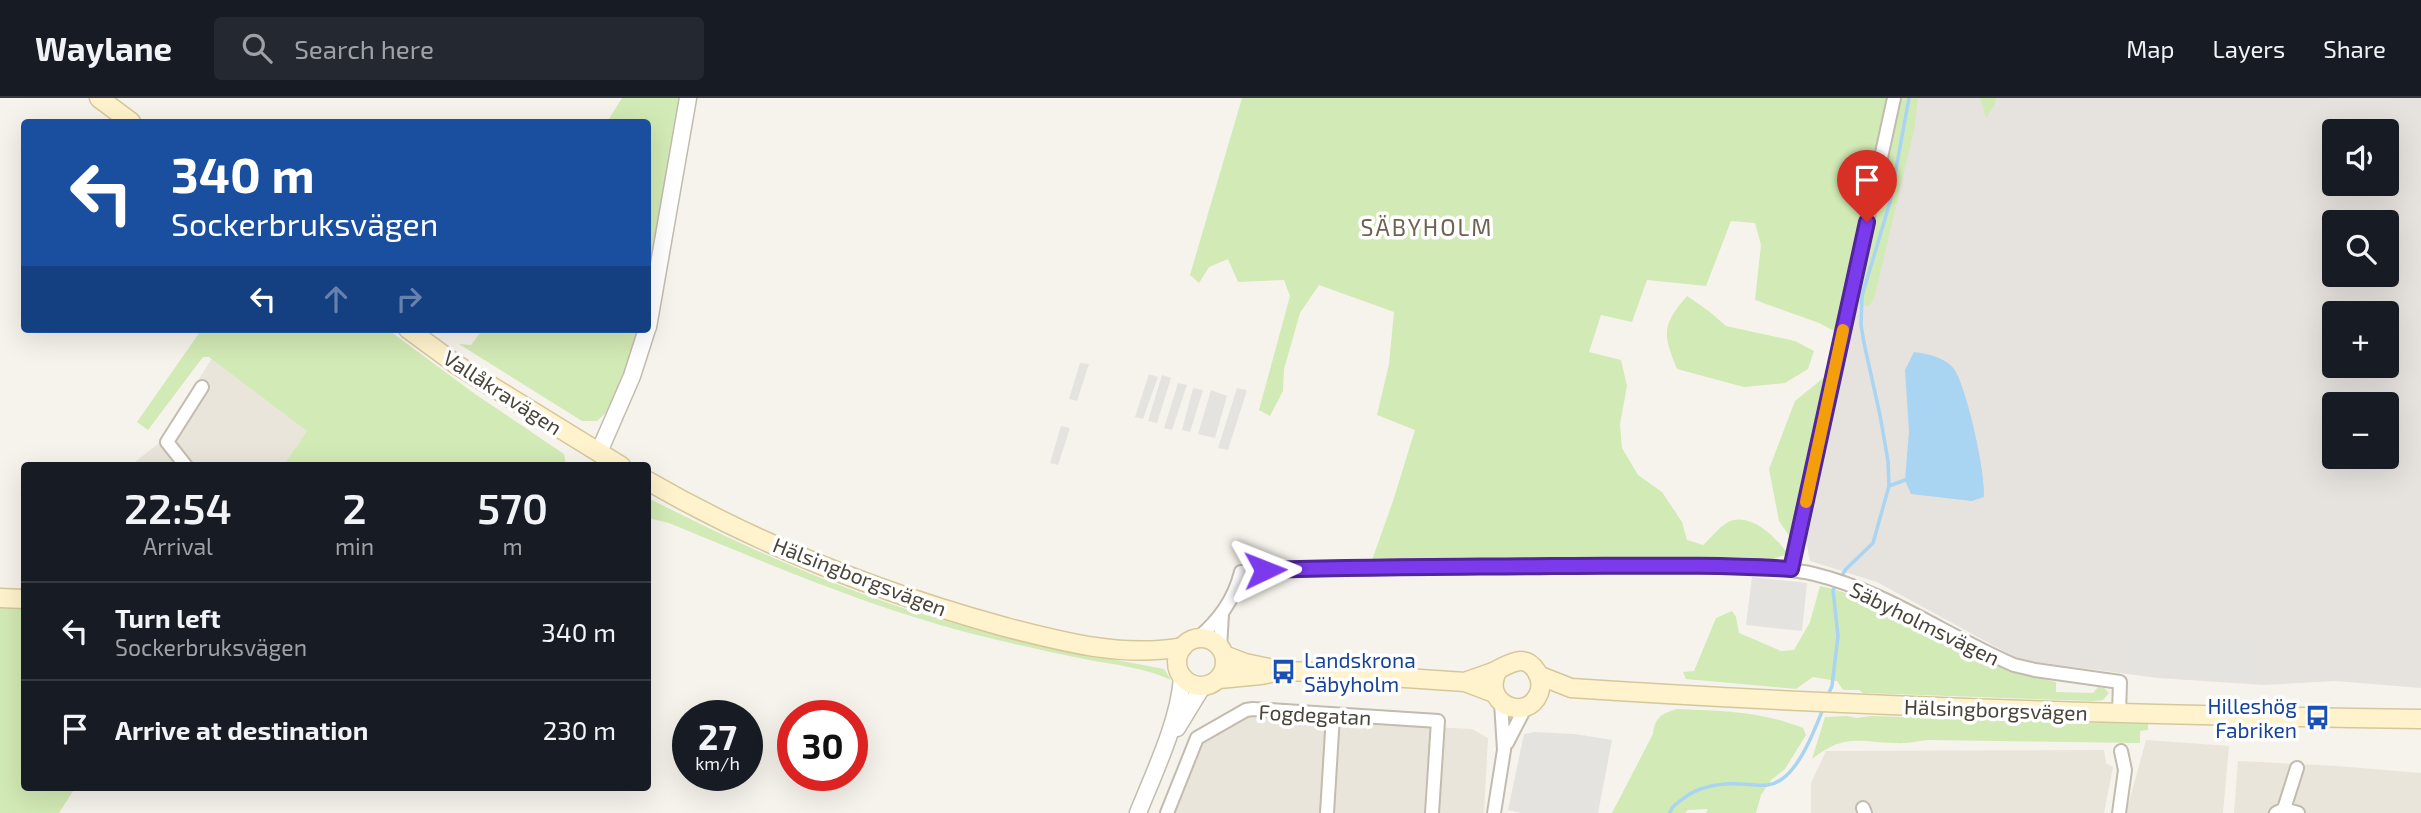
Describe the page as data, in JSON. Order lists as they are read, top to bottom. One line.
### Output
{"streets":{"main road":["Vallåkravägen","Hälsingborgsvägen"],"street":["Säbyholmsvägen","Fogdegatan"]},"crossings":[["Hälsingborgsvägen","Säbyholmsvägen"]],"districts":["SÄBYHOLM"],"places":{"bus stop":["Landskrona Säbyholm","Hilleshög Fabriken"]},"page":{"header":"Waylane","search":"Search here","nav":["Map","Layers","Share"],"map_buttons":["+","−"],"turn":["340 m","Sockerbruksvägen"],"eta":["22:54","Arrival","2","min","570","m"],"list":[{"name":"Turn left","note":"Sockerbruksvägen","value":"340 m"},{"name":"Arrive at destination","value":"230 m"}],"speed":"27 km/h","limit":"30"}}
